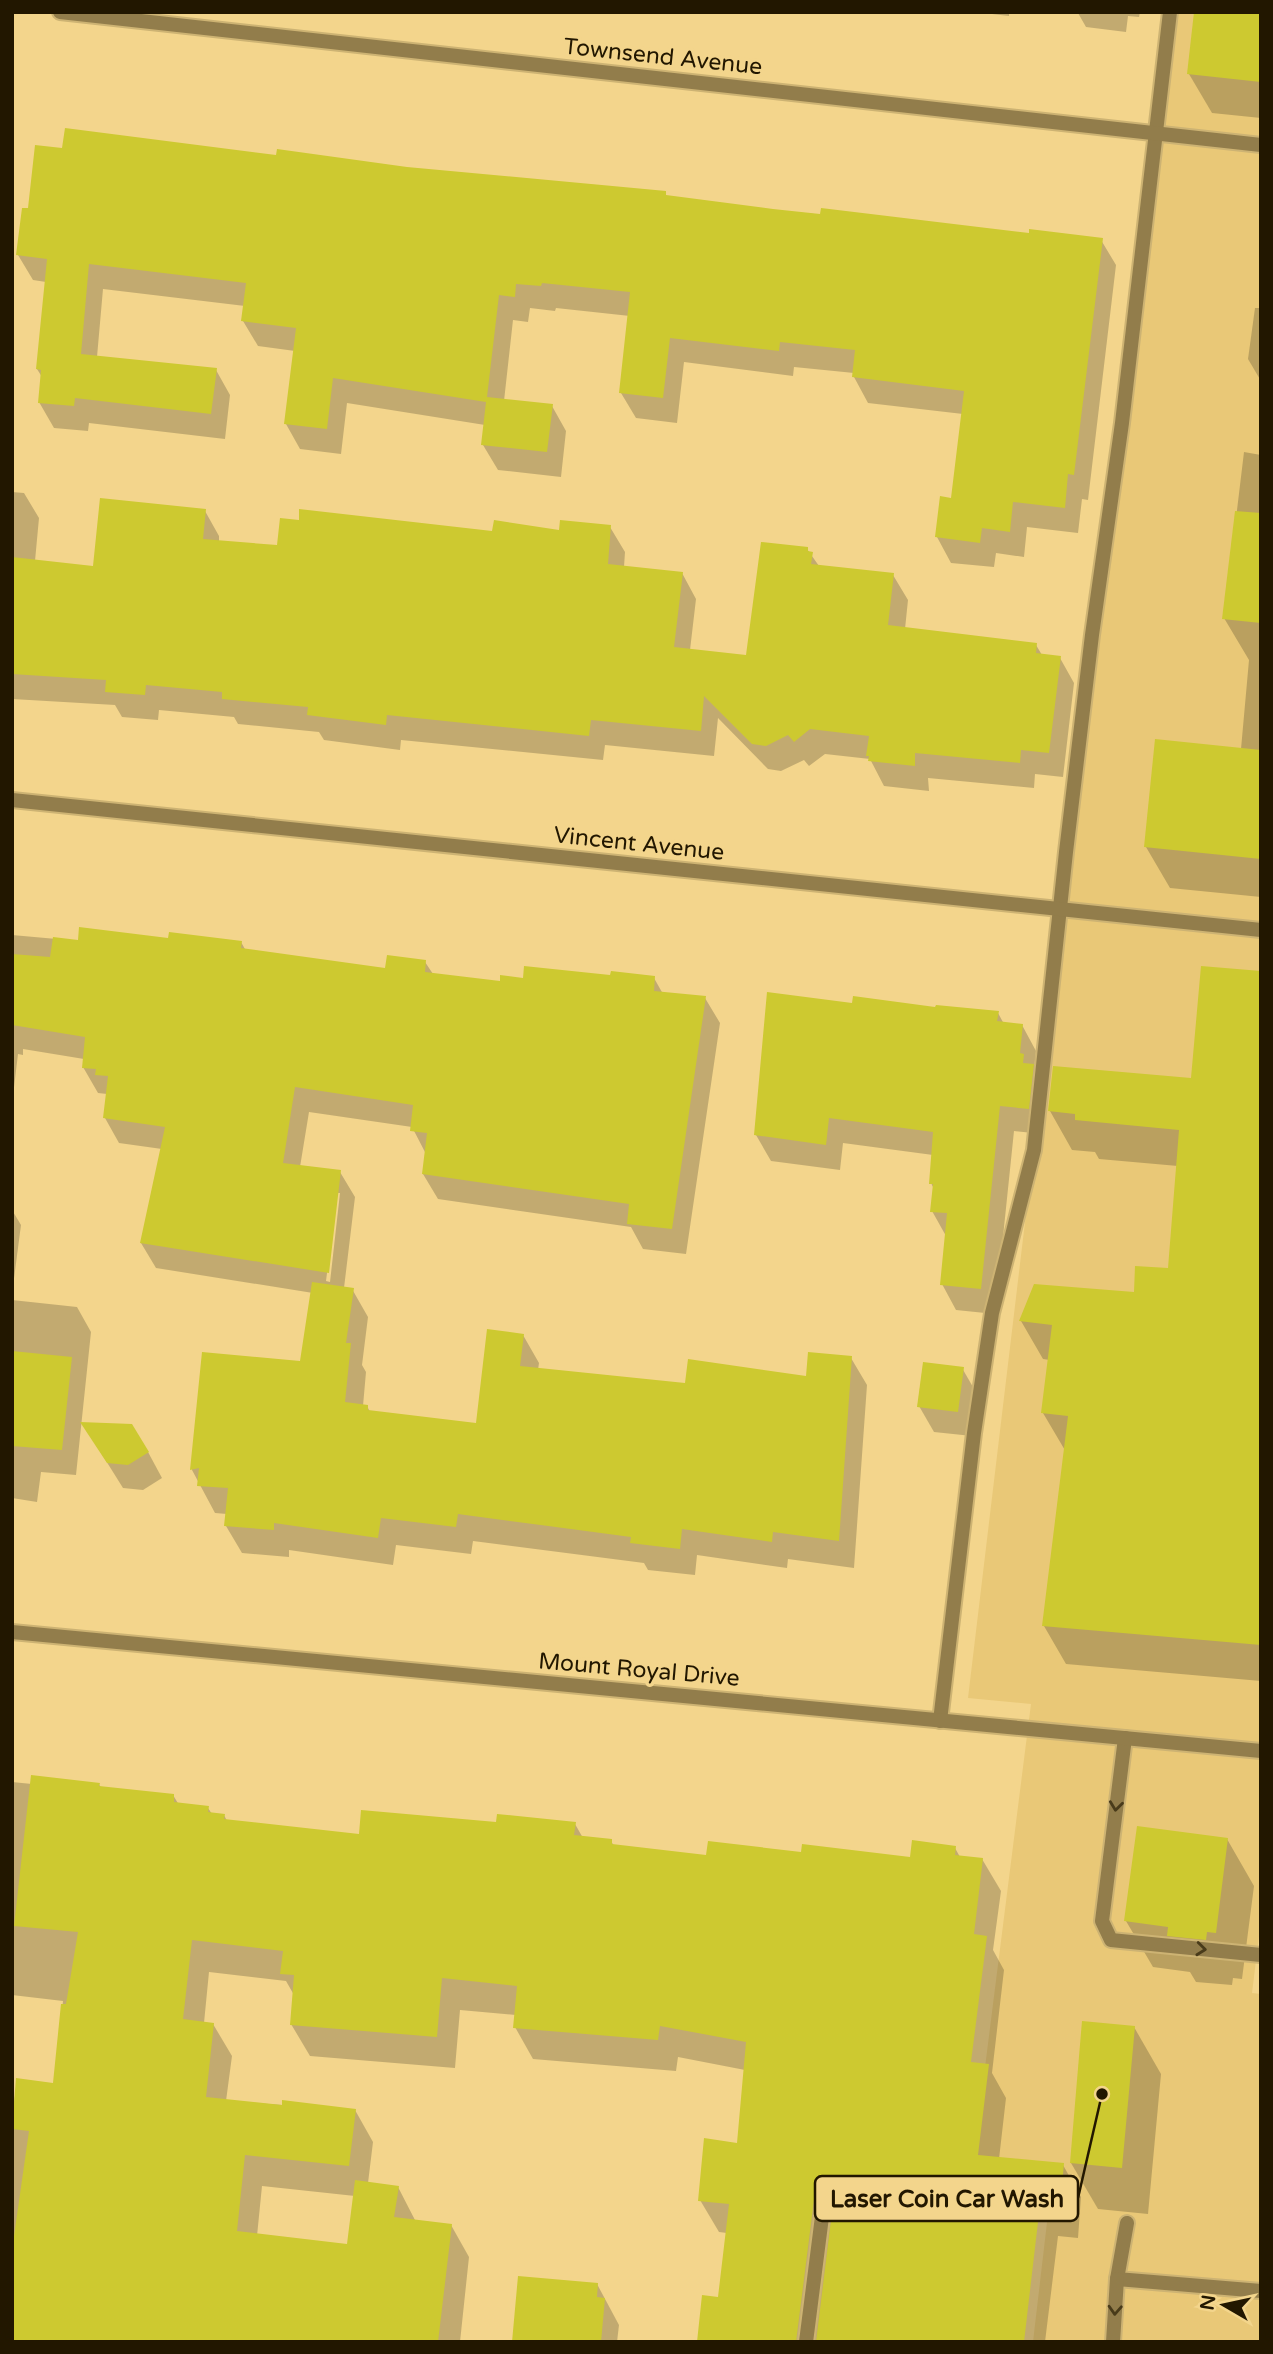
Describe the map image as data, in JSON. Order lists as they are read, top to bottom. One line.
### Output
{"streets":{"street":["Townsend Avenue","Vincent Avenue","Mount Royal Drive"]},"places":["Laser Coin Car Wash"],"north":"left"}
